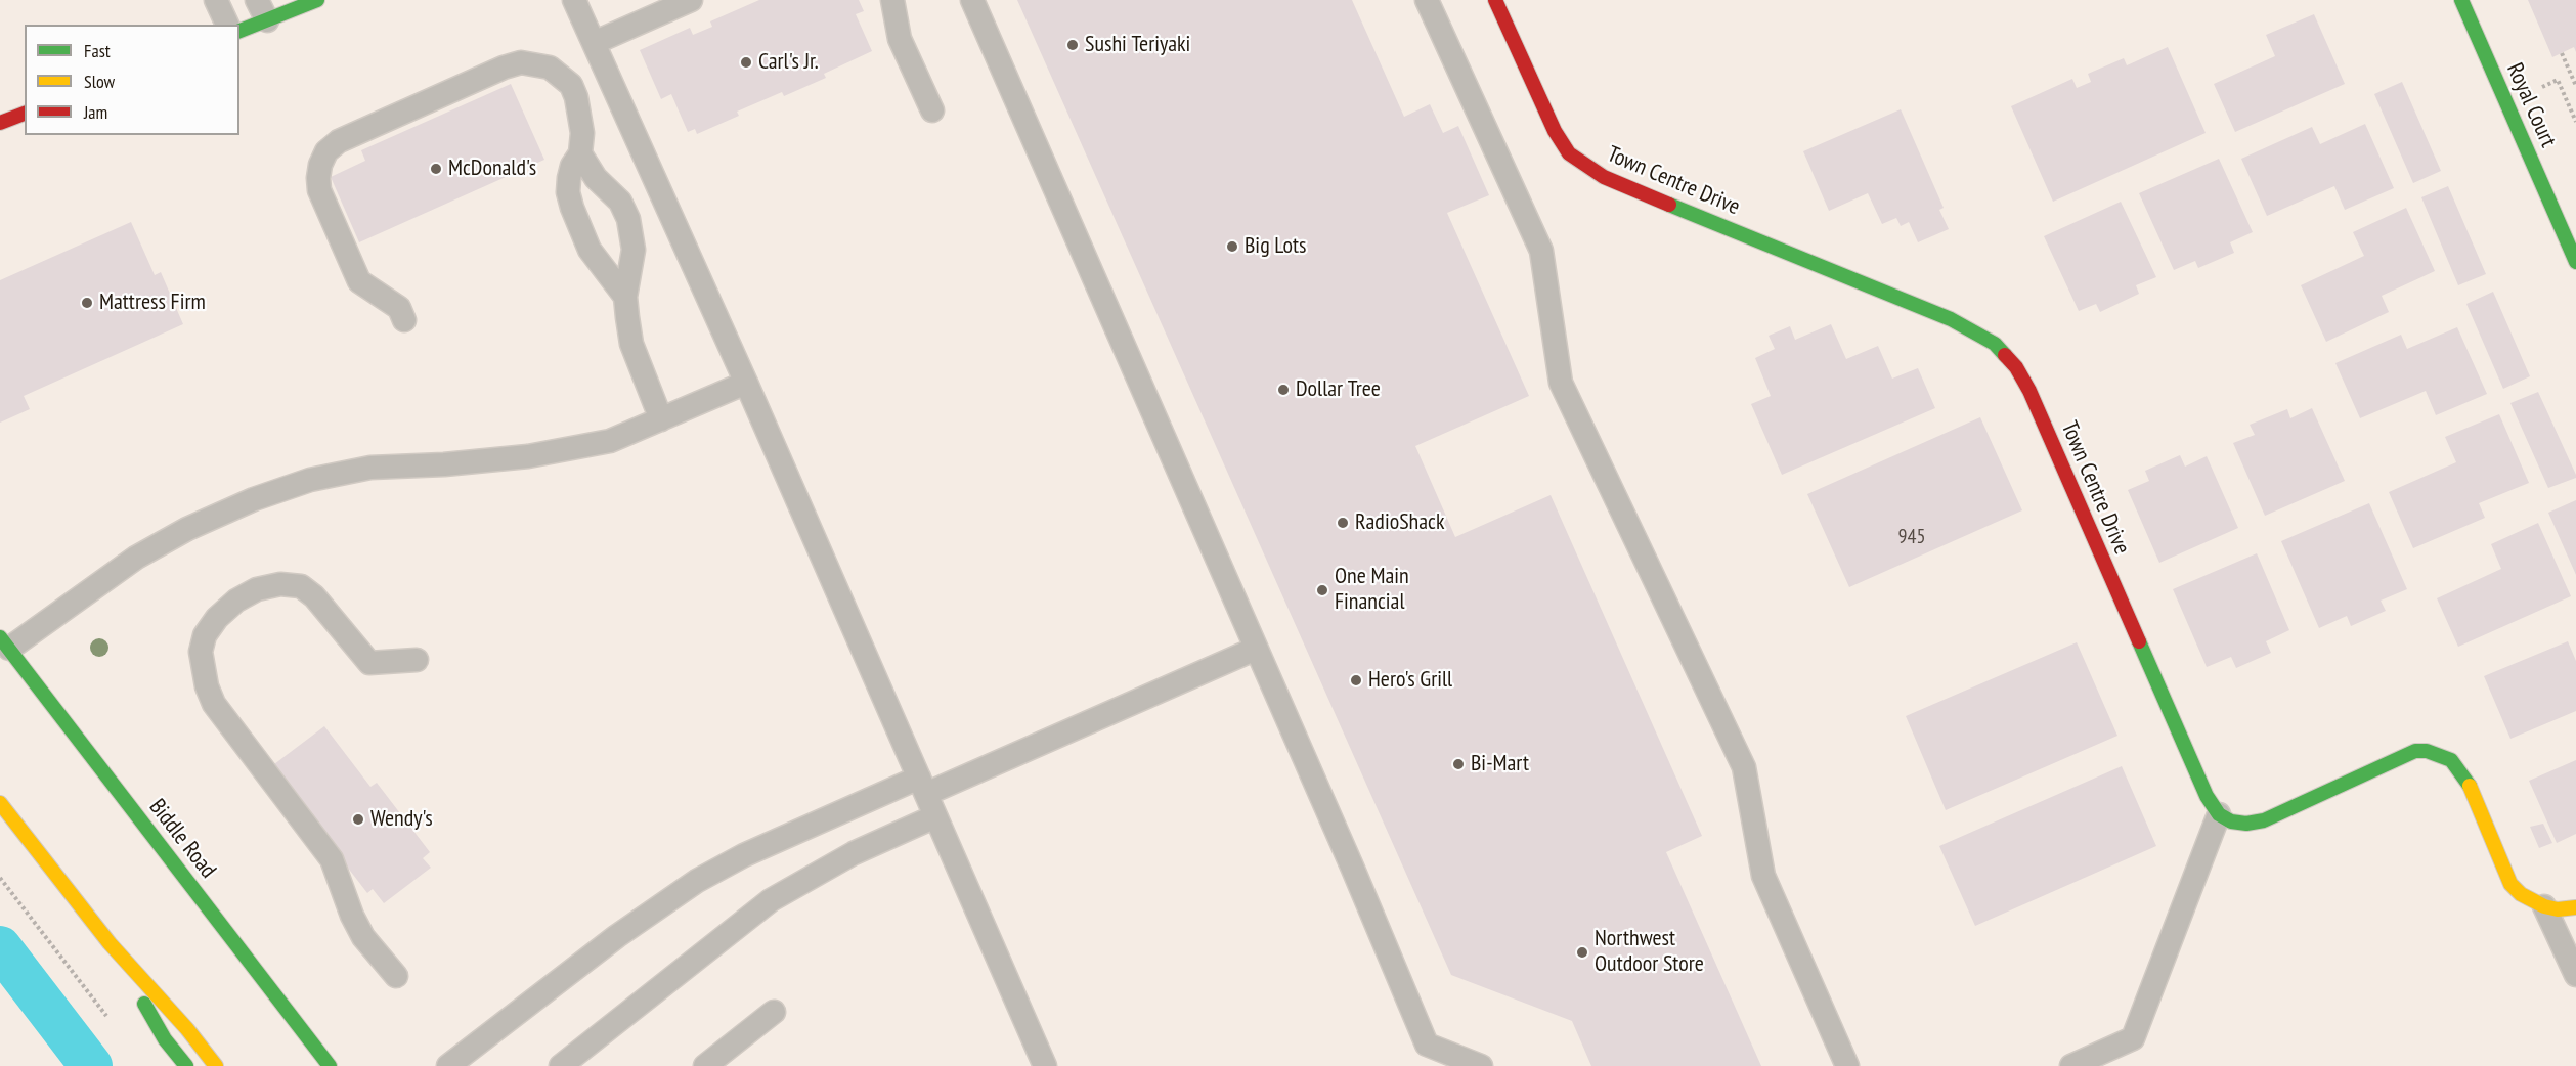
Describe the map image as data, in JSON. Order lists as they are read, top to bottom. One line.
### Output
{"streets":{"street":["Royal Court","Town Centre Drive","Biddle Road"]},"places":["Sushi Teriyaki","Carl's Jr.","McDonald's","Big Lots","Mattress Firm","Dollar Tree","RadioShack","One Main Financial","Hero's Grill","Bi-Mart","Wendy's","Northwest Outdoor Store"],"house_numbers":["945"],"legend":["Fast","Slow","Jam"]}
